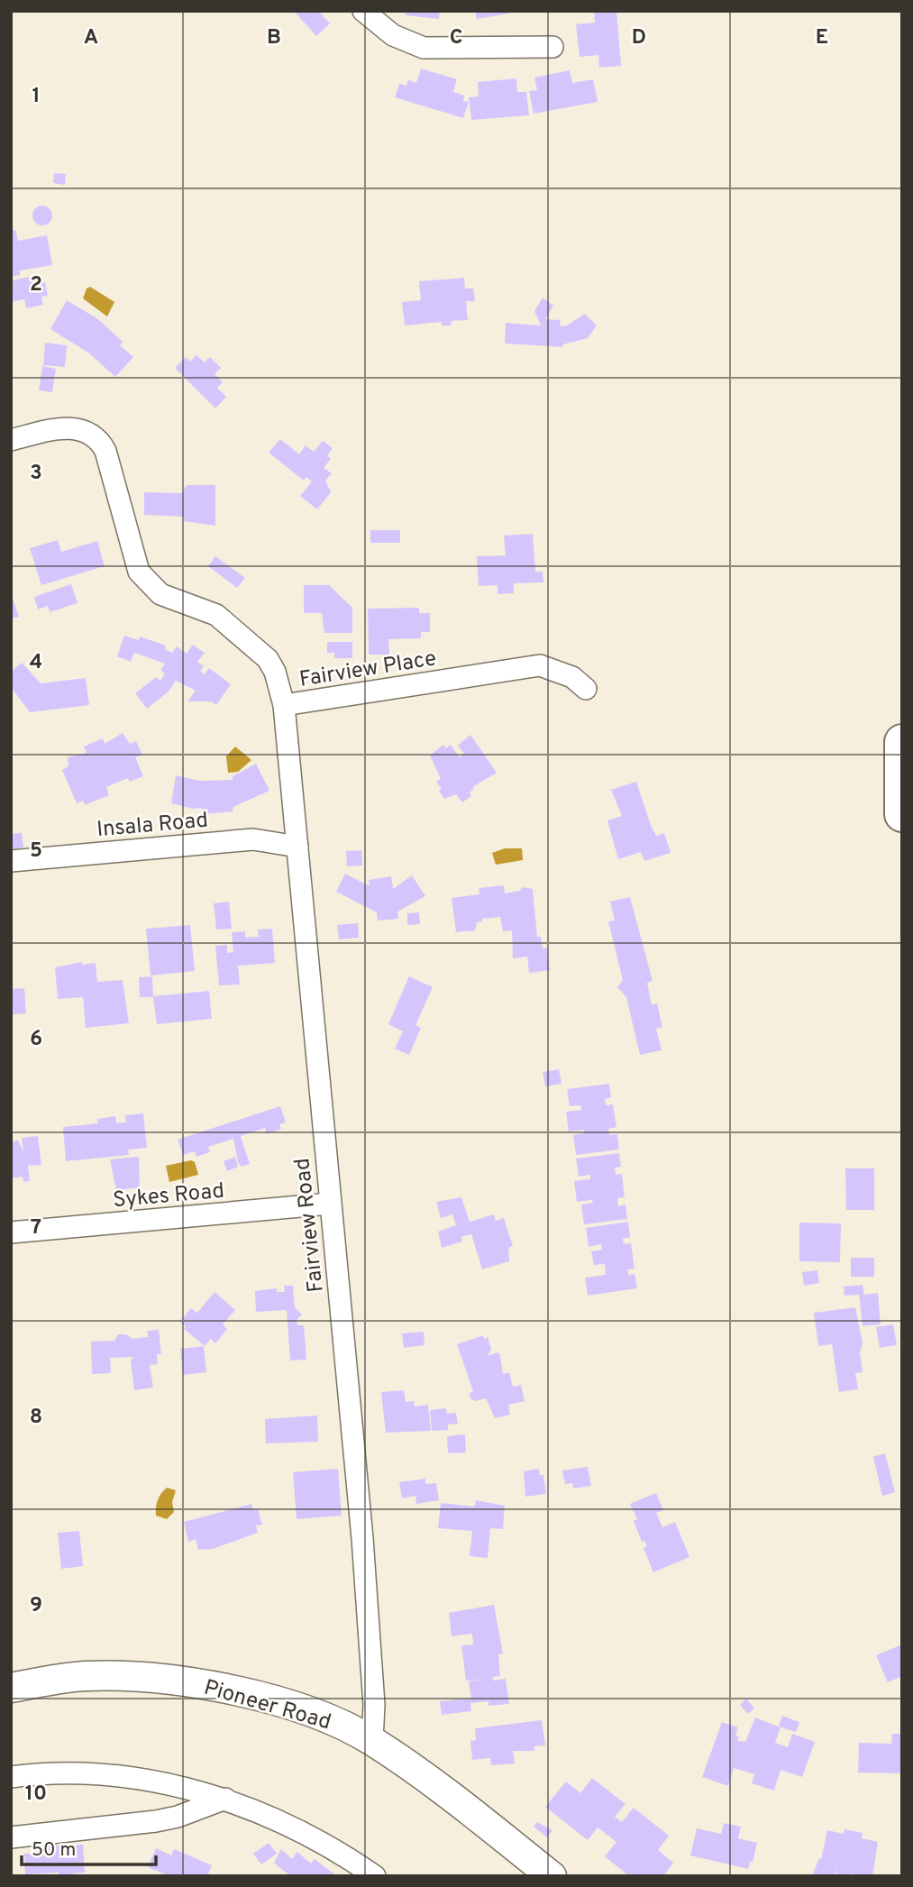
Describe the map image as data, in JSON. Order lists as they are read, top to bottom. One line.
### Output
{"streets":{"main road":["Pioneer Road"],"street":["Fairview Place","Insala Road","Sykes Road","Fairview Road"]},"crossings":[["Fairview Place","Fairview Road"],["Insala Road","Fairview Road"],["Sykes Road","Fairview Road"],["Fairview Road","Pioneer Road"]],"scale_bar":"50 m","grid":{"columns":["A","B","C","D","E"],"rows":["1","2","3","4","5","6","7","8","9","10"]}}
